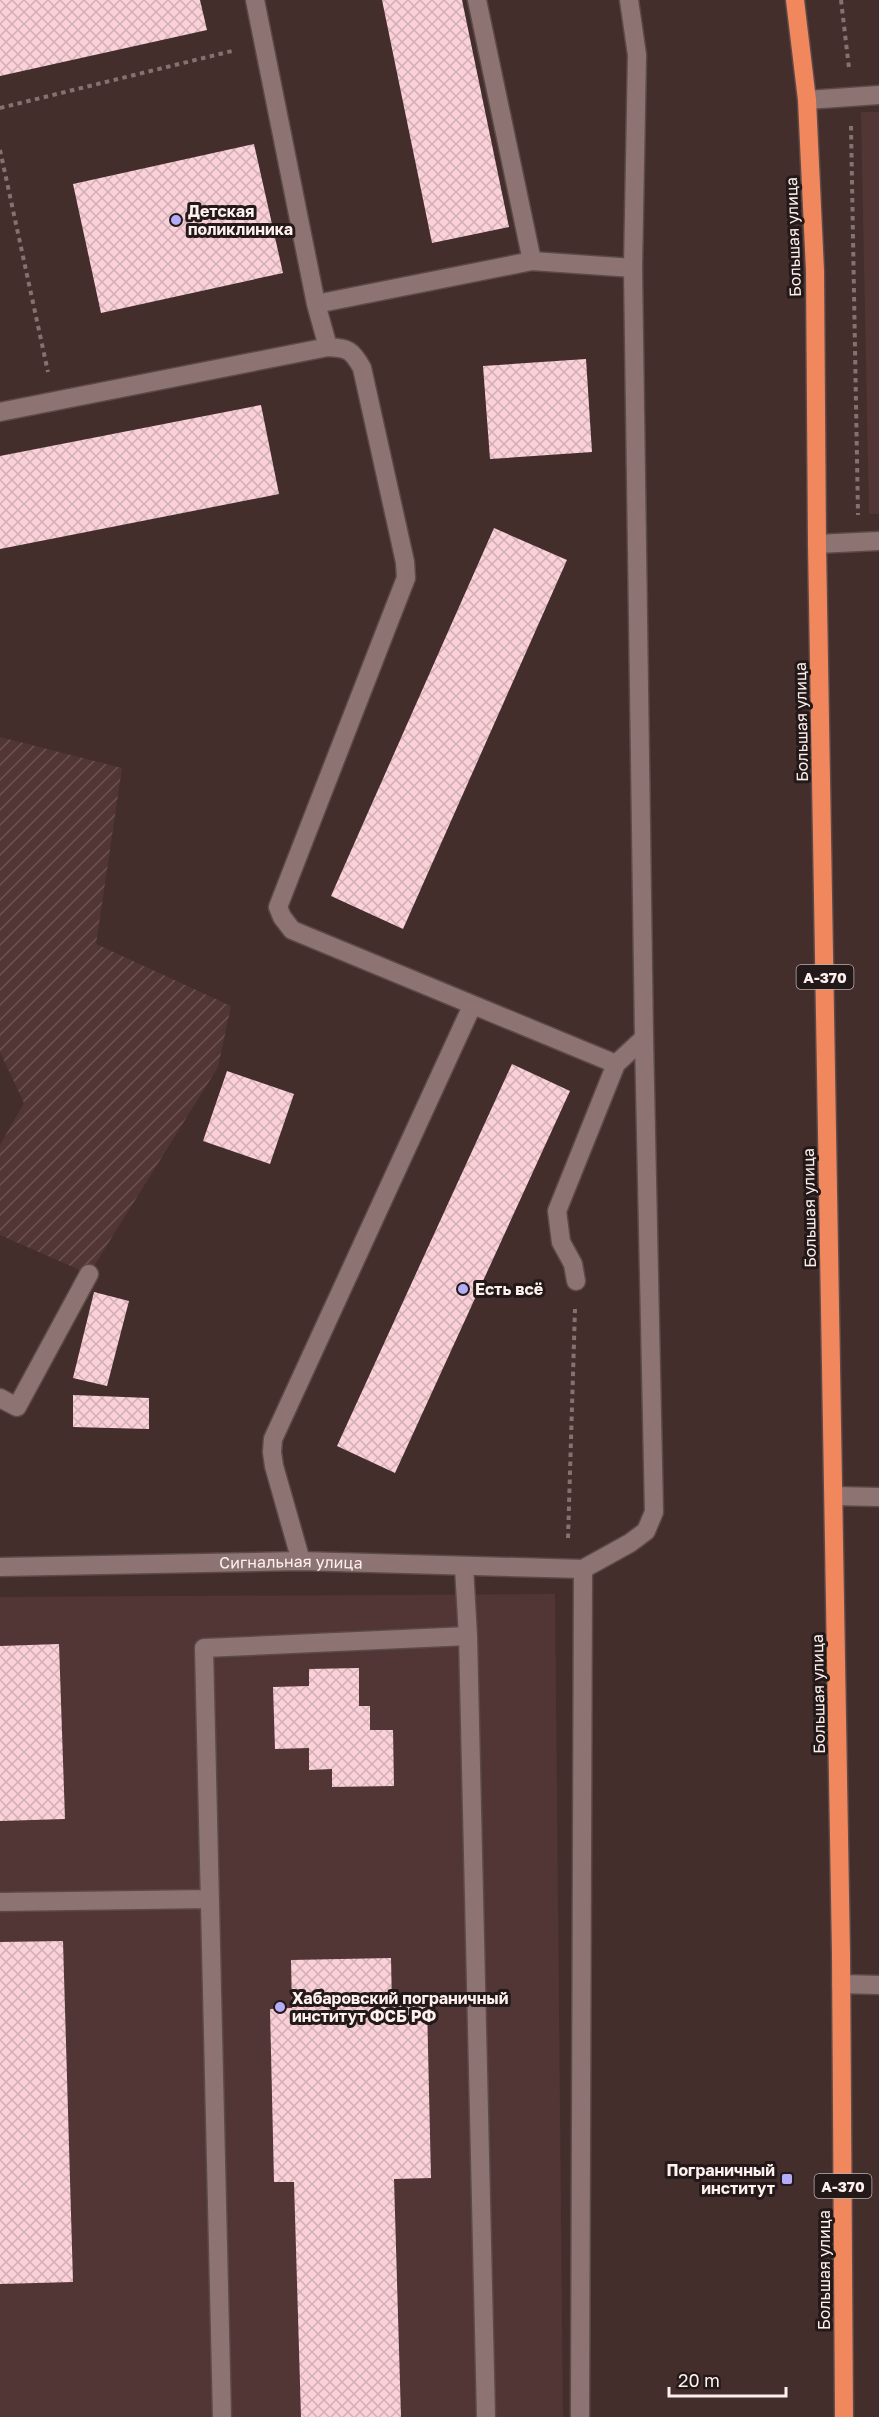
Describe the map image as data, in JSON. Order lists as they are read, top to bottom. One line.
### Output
{"streets":{"highway":["Большая улица","А-370"],"street":["Сигнальная улица"]},"places":{"other":["Детская поликлиника","Есть всё","Хабаровский пограничный институт ФСБ РФ"],"transit":["Пограничный институт"]},"scale_bar":"20 m"}
